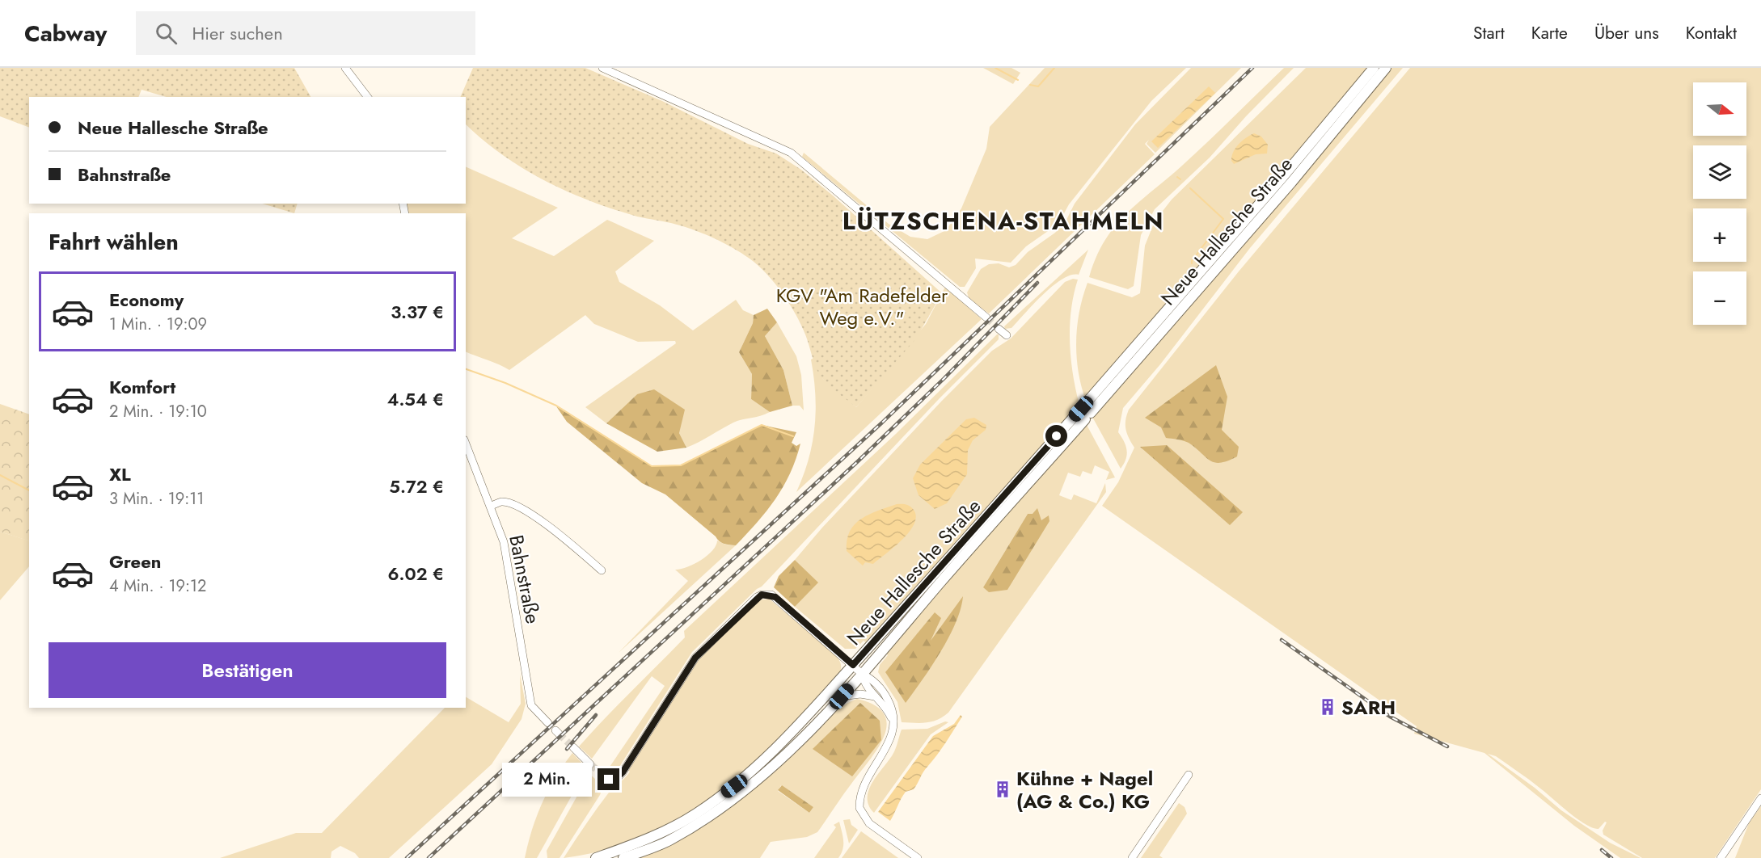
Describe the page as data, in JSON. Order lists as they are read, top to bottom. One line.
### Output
{"streets":{"main road":["Neue Hallesche Straße"],"street":["Bahnstraße"]},"districts":["LÜTZSCHENA-STAHMELN"],"parks":["KGV \"Am Radefelder Weg e.V.\""],"places":{"building":["SARH","Kühne + Nagel (AG & Co.) KG"]},"north":"right","page":{"header":"Cabway","search":"Hier suchen","nav":["Start","Karte","Über uns","Kontakt"],"map_buttons":["+","−"],"banner":["Neue Hallesche Straße","Bahnstraße"],"heading":"Fahrt wählen","list":[{"name":"Economy","note":"1 Min. · 19:09","value":"3.37 €"},{"name":"Komfort","note":"2 Min. · 19:10","value":"4.54 €"},{"name":"XL","note":"3 Min. · 19:11","value":"5.72 €"},{"name":"Green","note":"4 Min. · 19:12","value":"6.02 €"}],"buttons":"Bestätigen","bubble":"2 Min."}}
